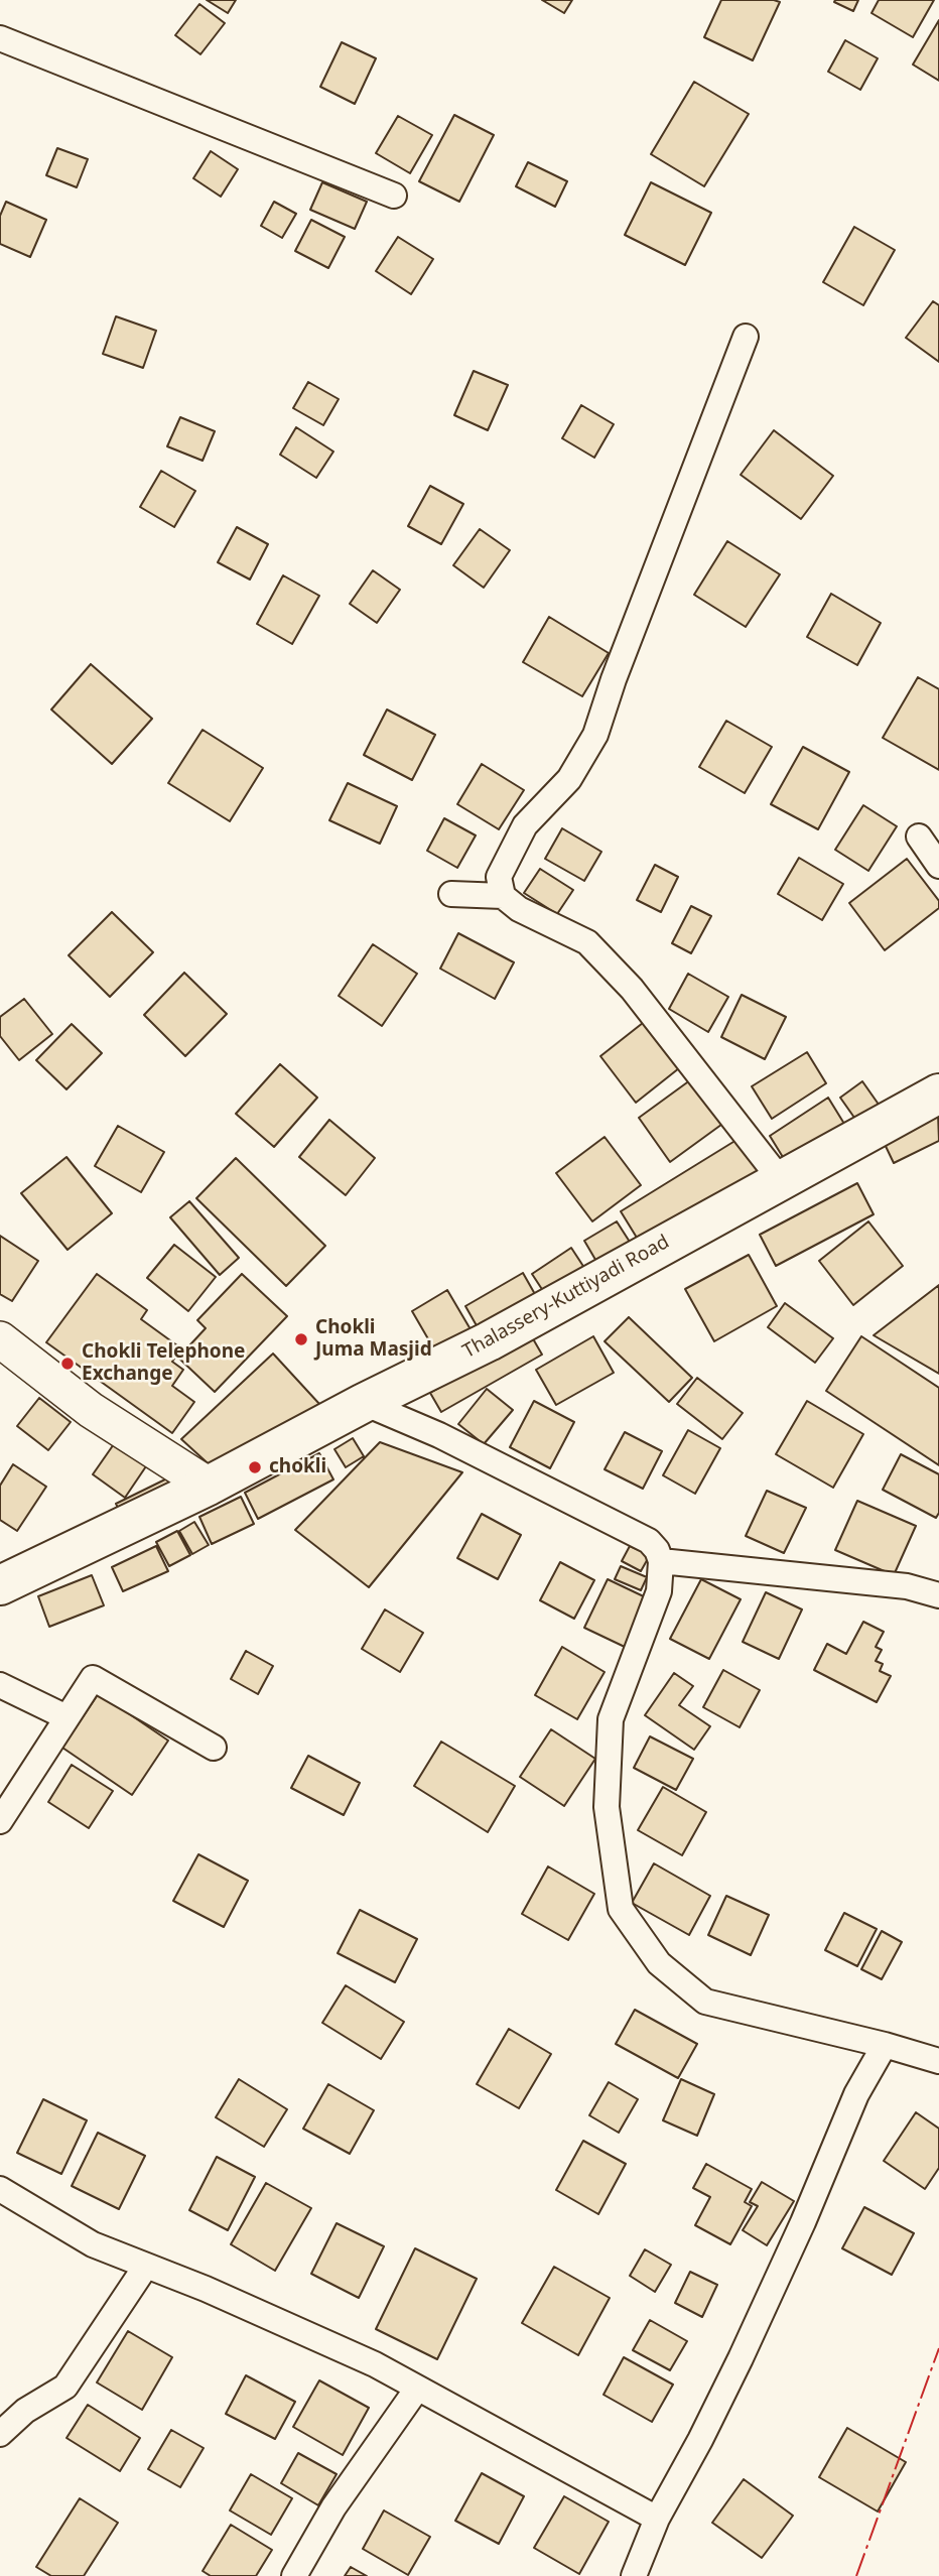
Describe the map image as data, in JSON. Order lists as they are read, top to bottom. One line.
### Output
{"streets":{"main road":["Thalassery-Kuttiyadi Road"]},"places":["Chokli Juma Masjid","Chokli Telephone Exchange","chokli"]}
